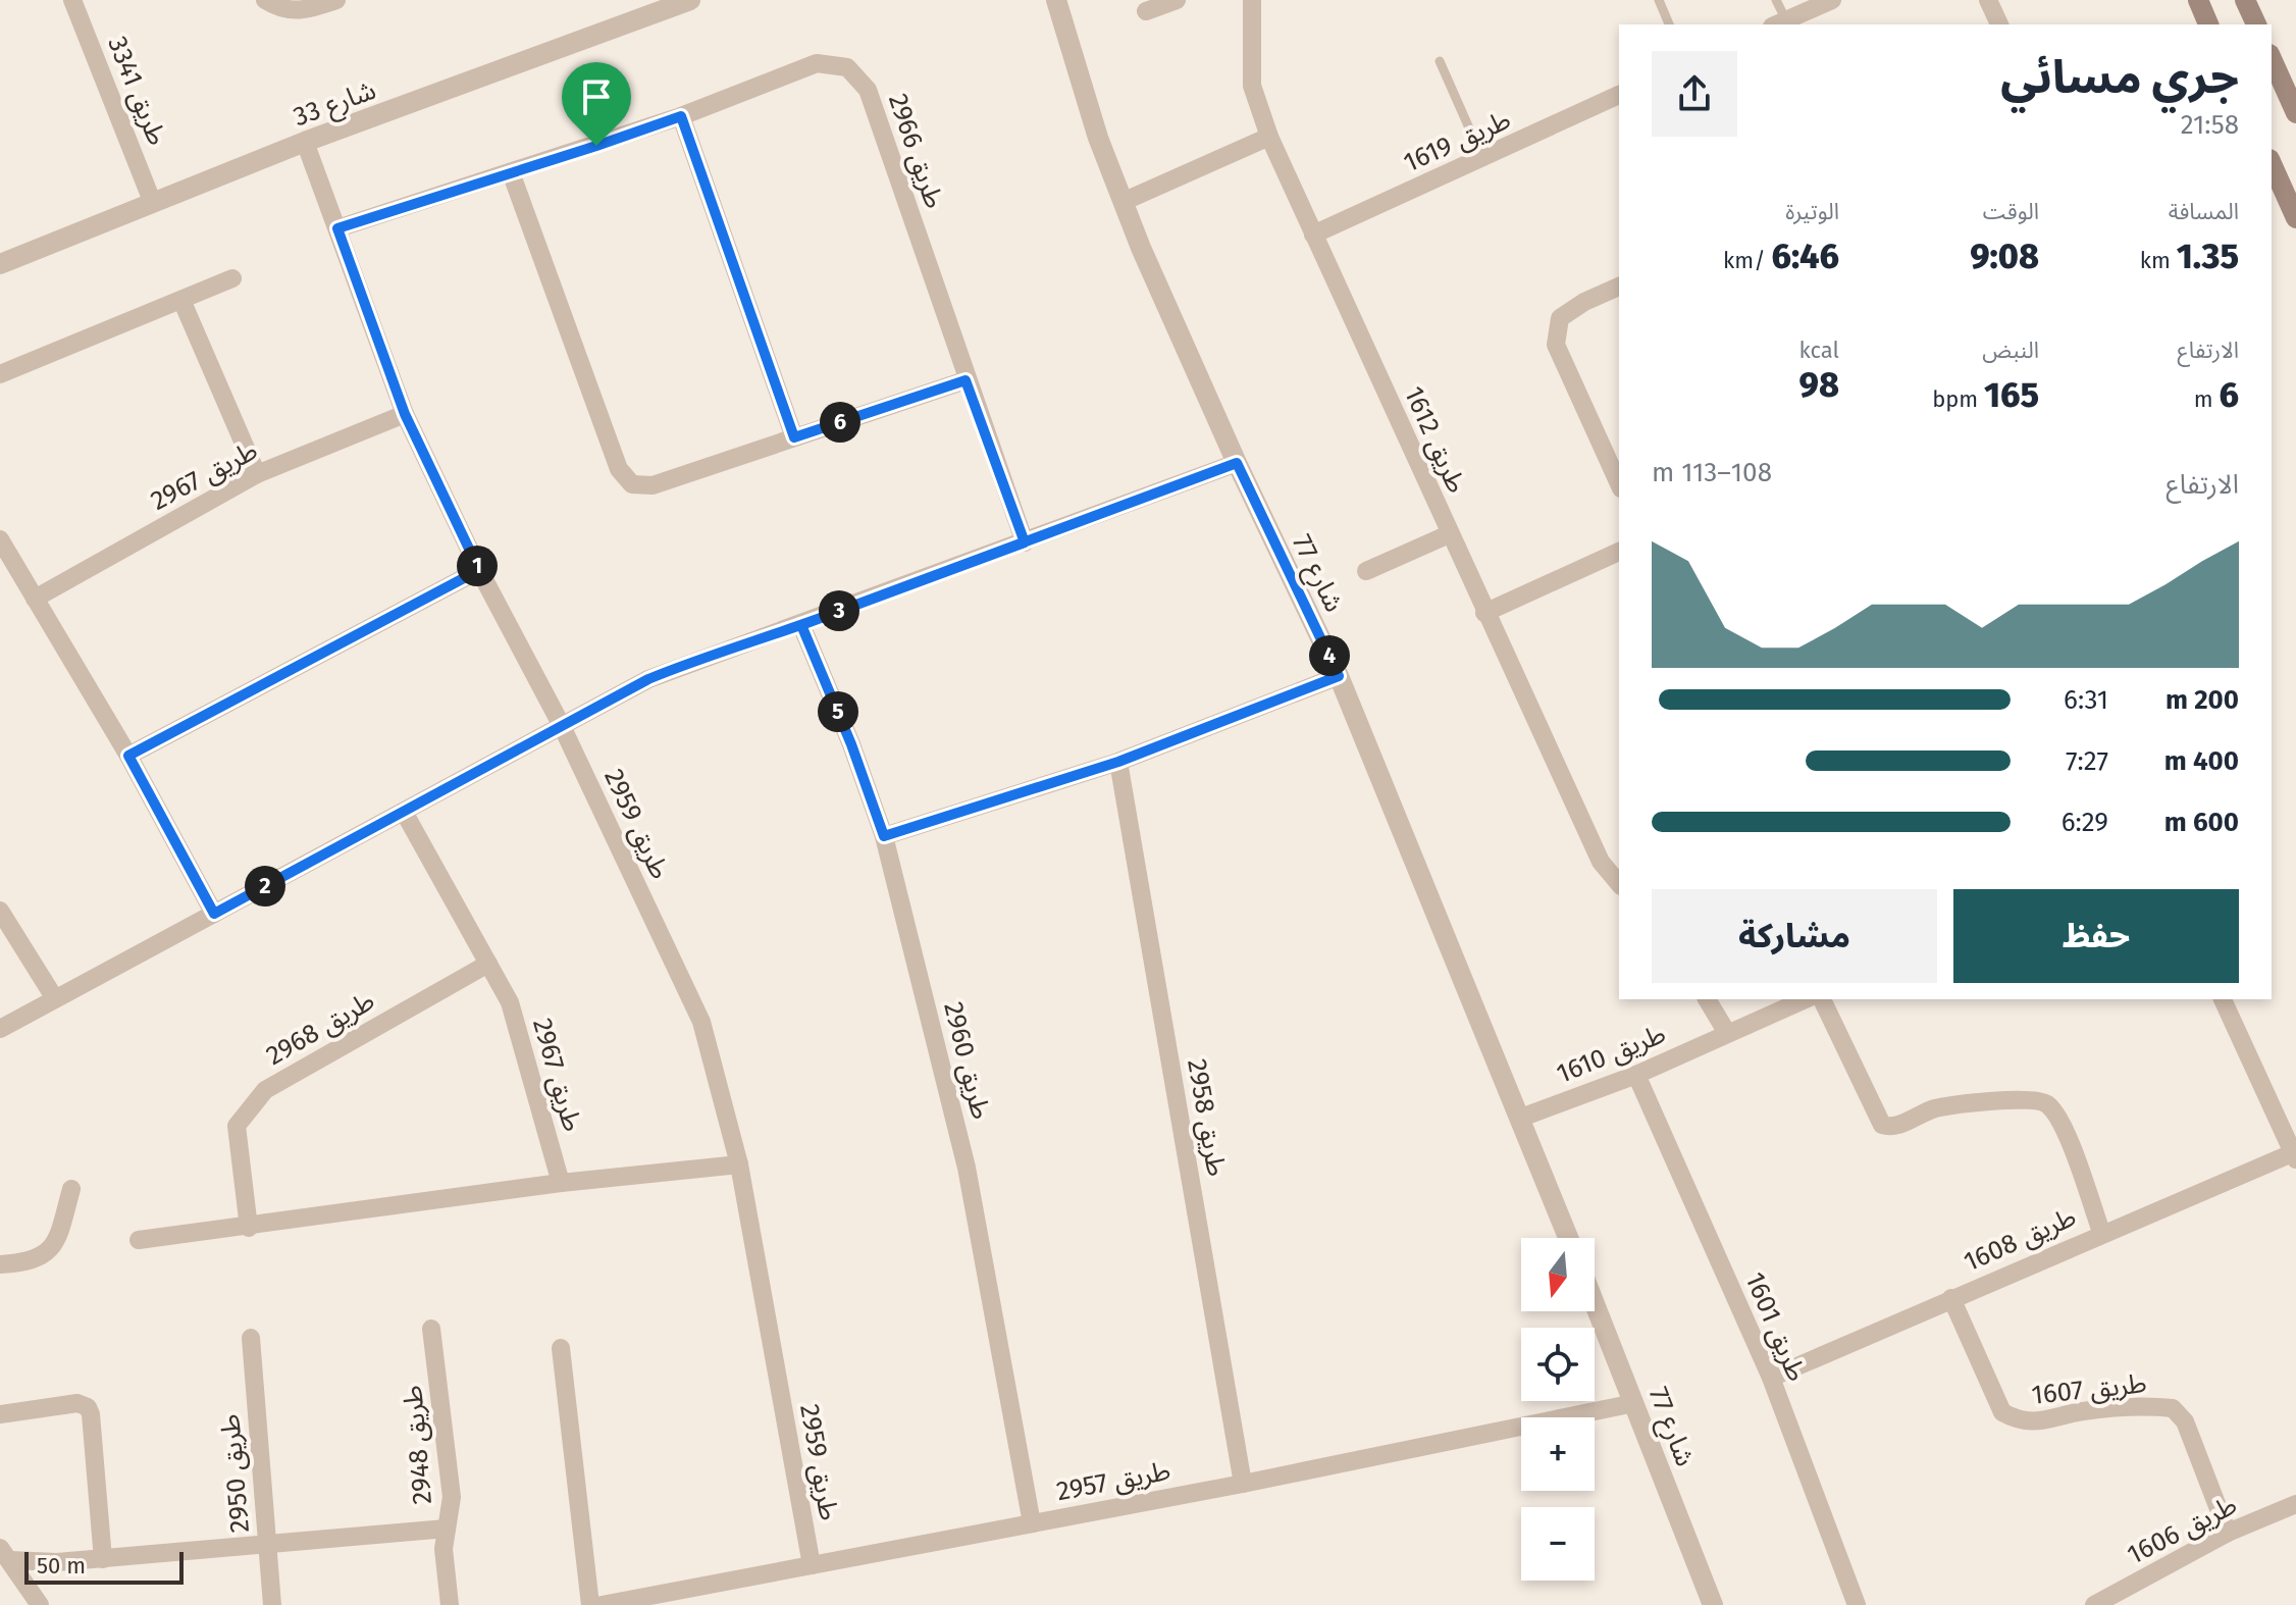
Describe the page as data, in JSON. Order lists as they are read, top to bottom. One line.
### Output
{"streets":{"street":["طريق 3341","شارع 33","طريق 1619","طريق 2966","طريق 1612","طريق 2967","شارع 77","طريق 2959","طريق 2968","طريق 1610","طريق 2960","طريق 2958","طريق 1608","طريق 1601","طريق 1607","طريق 2948","طريق 2950","طريق 2957","طريق 1606"]},"crossings":[["طريق 3341","شارع 33"],["شارع 33","طريق 2959"],["طريق 1619","طريق 1612"],["طريق 2966","طريق 2959"],["طريق 2967","طريق 2959"],["طريق 2967","طريق 2968"],["شارع 77","طريق 1610"],["شارع 77","طريق 2957"],["طريق 2959","طريق 2957"],["طريق 1610","طريق 1601"],["طريق 2960","طريق 2957"],["طريق 2958","طريق 2957"],["طريق 1608","طريق 1601"],["طريق 1608","طريق 1607"],["طريق 1607","طريق 1606"]],"scale_bar":"50 m","north":"bottom","page":{"heading":["جري مسائي","21:58"],"stats":[["المسافة","1.35 km"],["الوقت","9:08"],["الوتيرة","6:46 /km"],["الارتفاع","6 m"],["النبض","165 bpm"],["kcal","98"]],"pins":["6","1","3","4","5","2"],"chart":["الارتفاع","108–113 m"],"list":[{"name":"200 m","note":"6:31"},{"name":"400 m","note":"7:27"},{"name":"600 m","note":"6:29"}],"buttons":["حفظ","مشاركة"],"map_buttons":["+","−"],"scale":"50 m"}}
